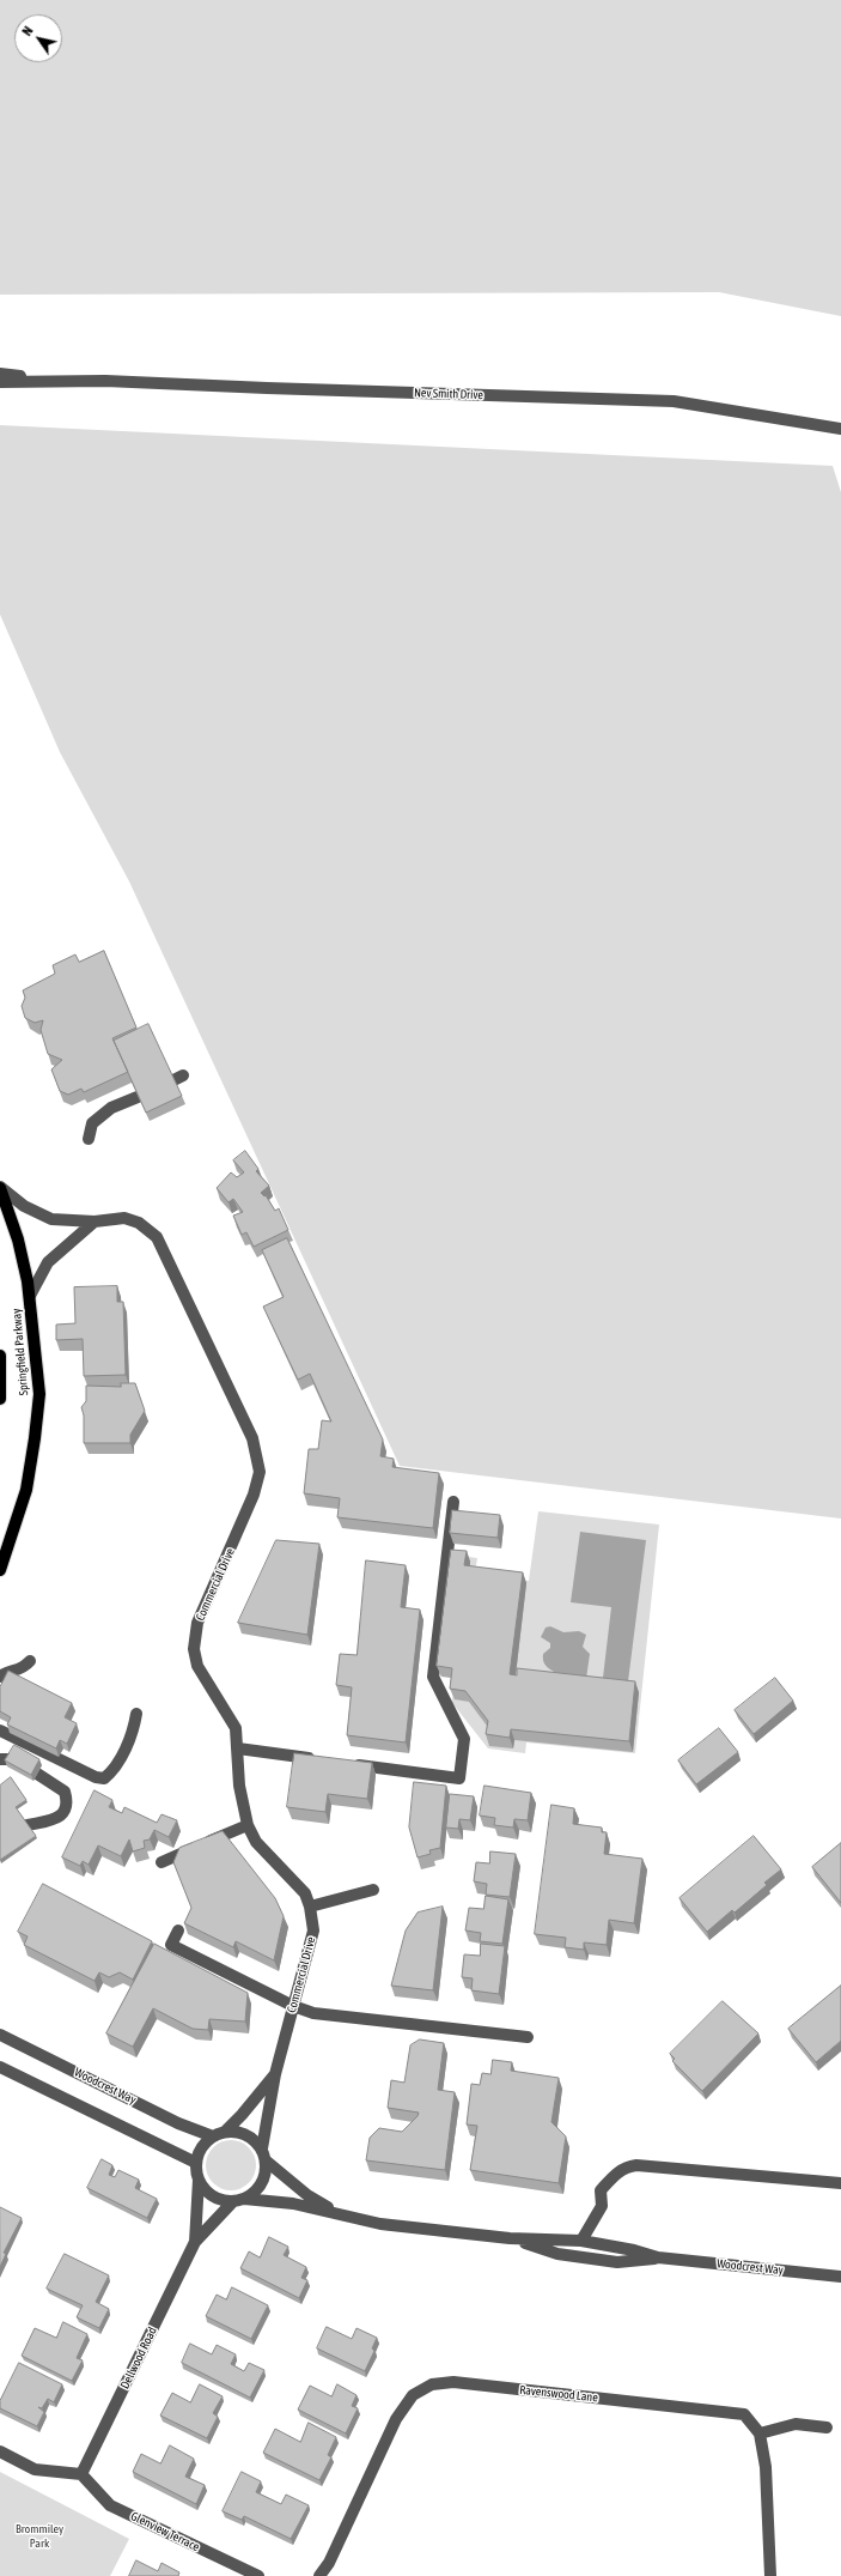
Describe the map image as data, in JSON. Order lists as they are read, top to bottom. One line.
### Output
{"streets":{"main road":["Springfield Parkway"],"street":["Nev Smith Drive","Commercial Drive","Woodcrest Way","Dellwood Road","Ravenswood Lane","Glenview Terrace"]},"crossings":[["Springfield Parkway","Commercial Drive"],["Commercial Drive","Woodcrest Way"],["Commercial Drive","Dellwood Road"],["Woodcrest Way","Dellwood Road"],["Dellwood Road","Glenview Terrace"]],"parks":["Brommiley Park"],"north":"top left"}
